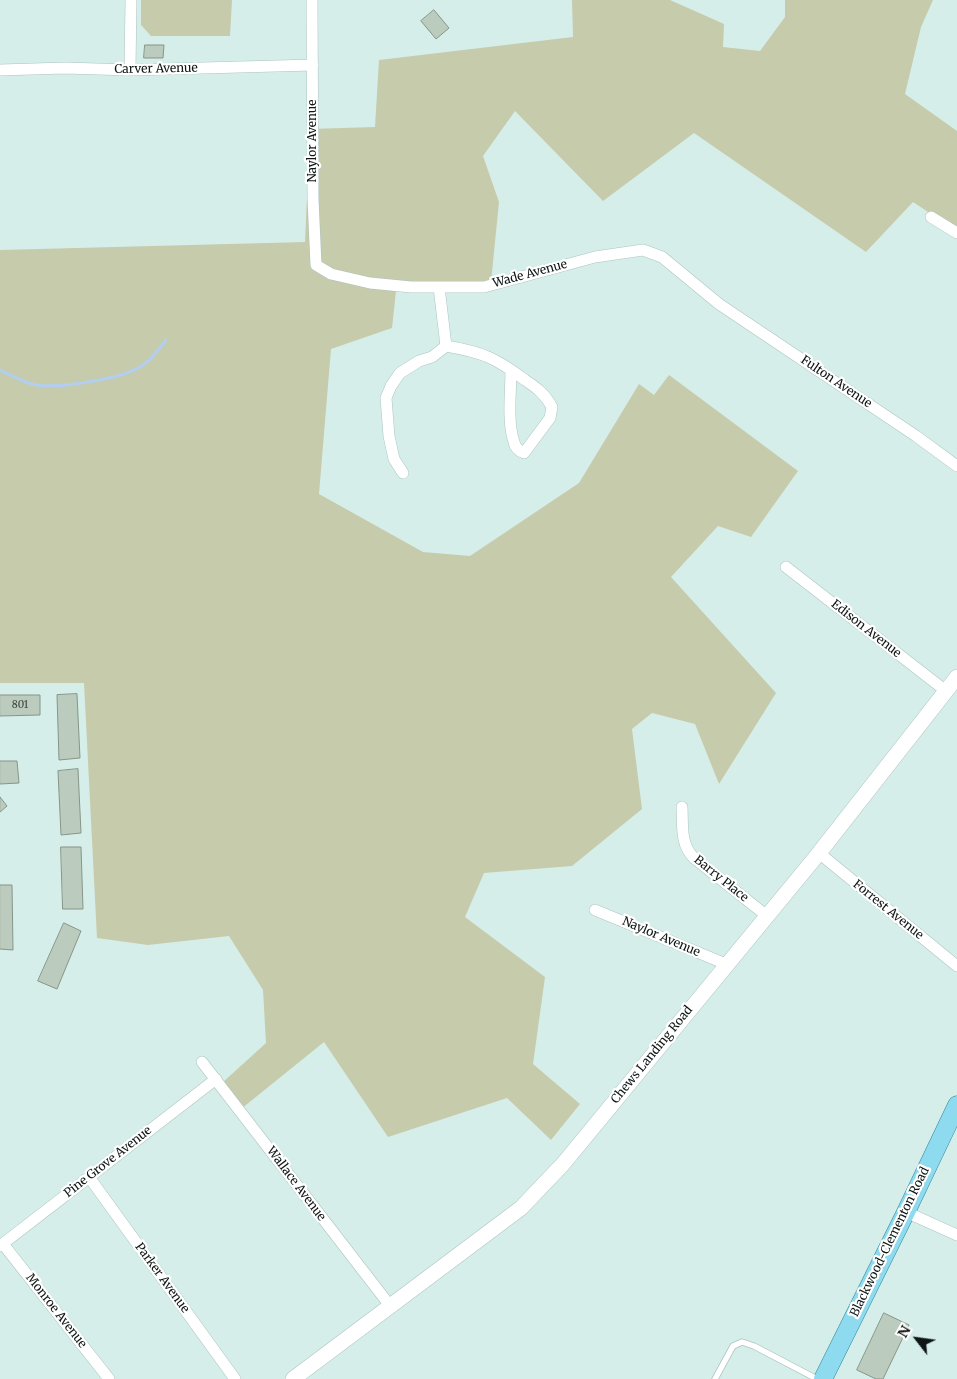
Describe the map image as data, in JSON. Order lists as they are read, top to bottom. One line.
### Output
{"streets":{"main road":["Blackwood-Clementon Road"],"street":["Carver Avenue","Naylor Avenue","Wade Avenue","Fulton Avenue","Edison Avenue","Barry Place","Forrest Avenue","Chews Landing Road","Pine Grove Avenue","Wallace Avenue","Parker Avenue","Monroe Avenue"]},"crossings":[["Carver Avenue","Naylor Avenue"],["Naylor Avenue","Wade Avenue"],["Naylor Avenue","Chews Landing Road"],["Wade Avenue","Fulton Avenue"],["Edison Avenue","Chews Landing Road"],["Barry Place","Chews Landing Road"],["Forrest Avenue","Chews Landing Road"],["Chews Landing Road","Wallace Avenue"],["Pine Grove Avenue","Wallace Avenue"],["Pine Grove Avenue","Parker Avenue"],["Pine Grove Avenue","Monroe Avenue"]],"house_numbers":["801"],"north":"top left"}
